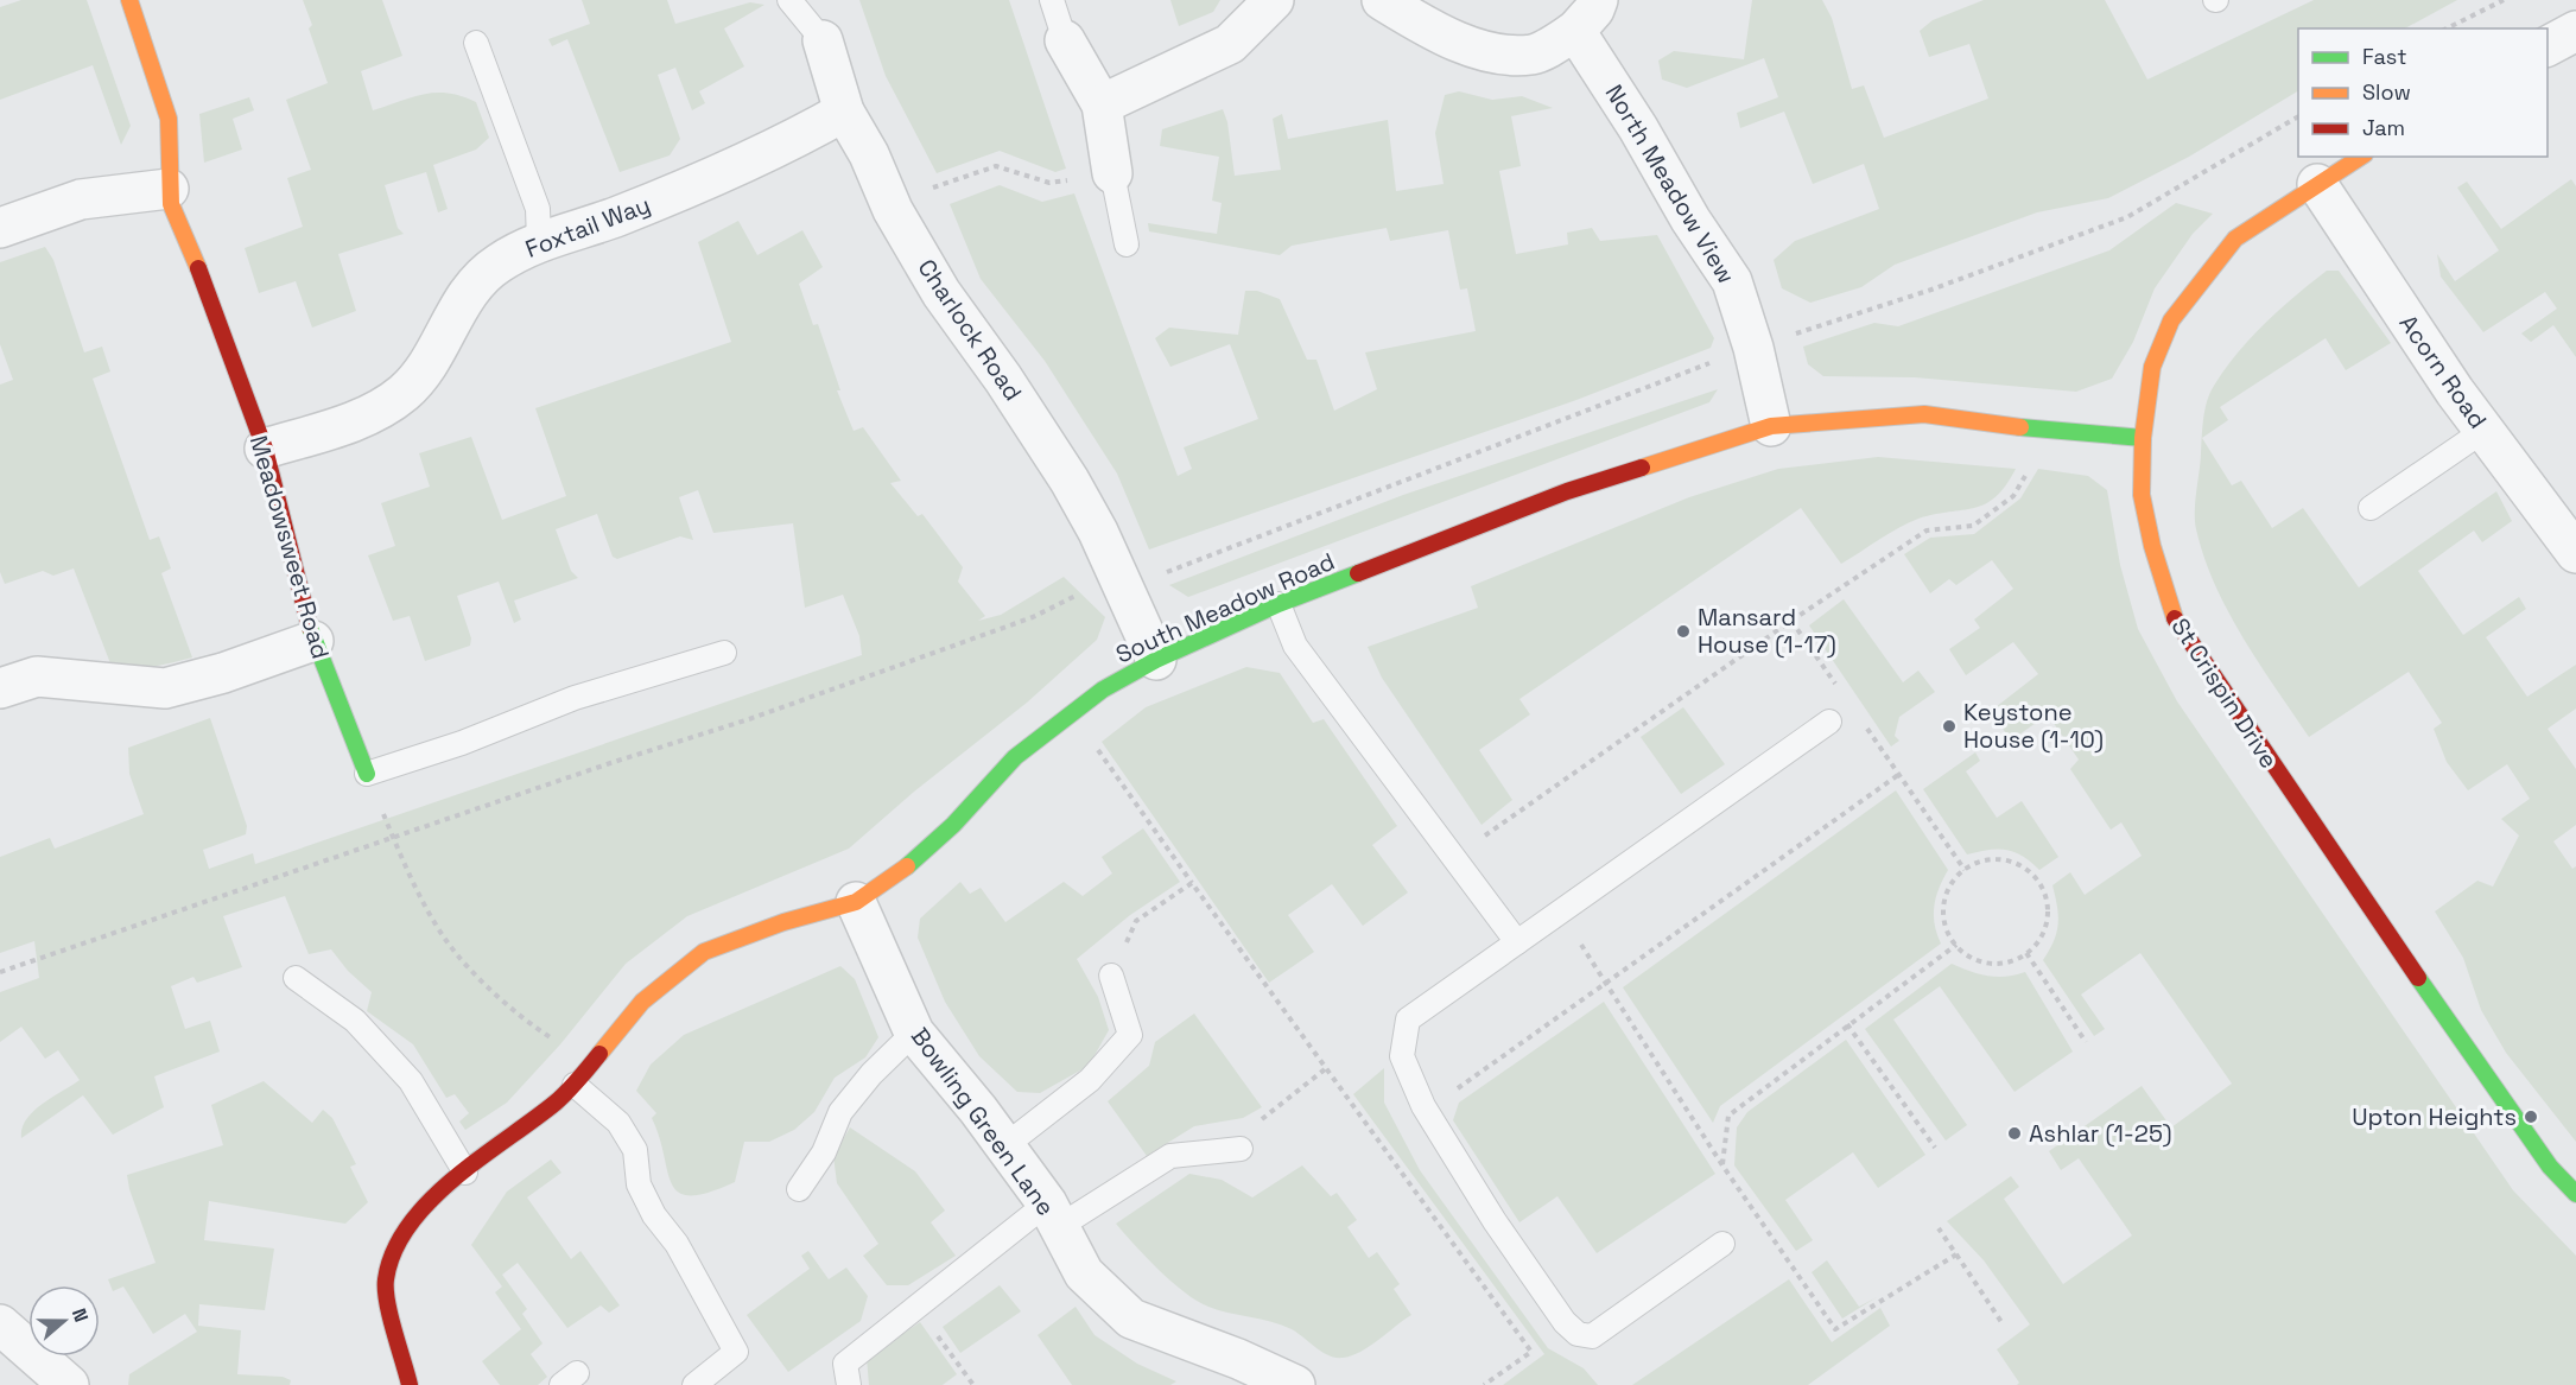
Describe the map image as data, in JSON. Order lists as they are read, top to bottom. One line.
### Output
{"streets":{"street":["North Meadow View","Foxtail Way","Charlock Road","Acorn Road","Meadowsweet Road","South Meadow Road","St Crispin Drive","Bowling Green Lane"]},"crossings":[["North Meadow View","South Meadow Road"],["Foxtail Way","Charlock Road"],["Foxtail Way","Meadowsweet Road"],["Charlock Road","South Meadow Road"],["Acorn Road","St Crispin Drive"],["South Meadow Road","St Crispin Drive"],["South Meadow Road","Bowling Green Lane"]],"places":["Mansard House (1-17)","Keystone House (1-10)","Upton Heights","Ashlar (1-25)"],"legend":["Fast","Slow","Jam"],"north":"right"}
